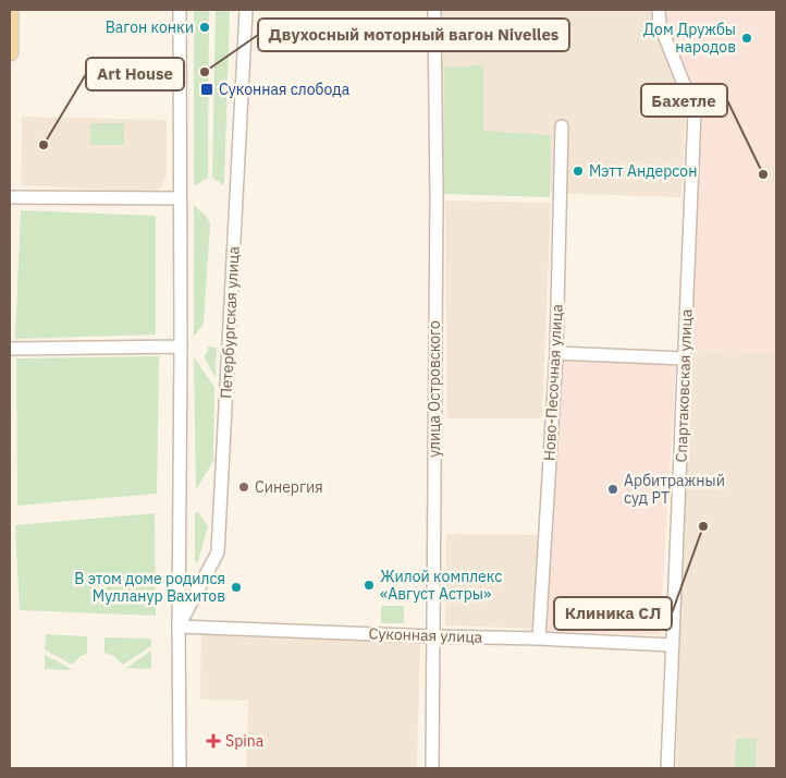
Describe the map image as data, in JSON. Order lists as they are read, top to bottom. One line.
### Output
{"streets":{"street":["Петербургская улица","Ново-Песочная улица","Спартаковская улица","улица Островского","Суконная улица"]},"crossings":[["Петербургская улица","Суконная улица"],["Ново-Песочная улица","Суконная улица"],["Спартаковская улица","Суконная улица"],["улица Островского","Суконная улица"]],"places":{"other":["Вагон конки","Дом Дружбы народов","Двухосный моторный вагон Nivelles","Art House","Мэтт Андерсон","Бахетле","Синергия","Арбитражный суд РТ","Клиника СЛ","Жилой комплекс «Август Астры»","В этом доме родился Мулланур Вахитов"],"transit":["Суконная слобода"],"health":["Spina"]}}
